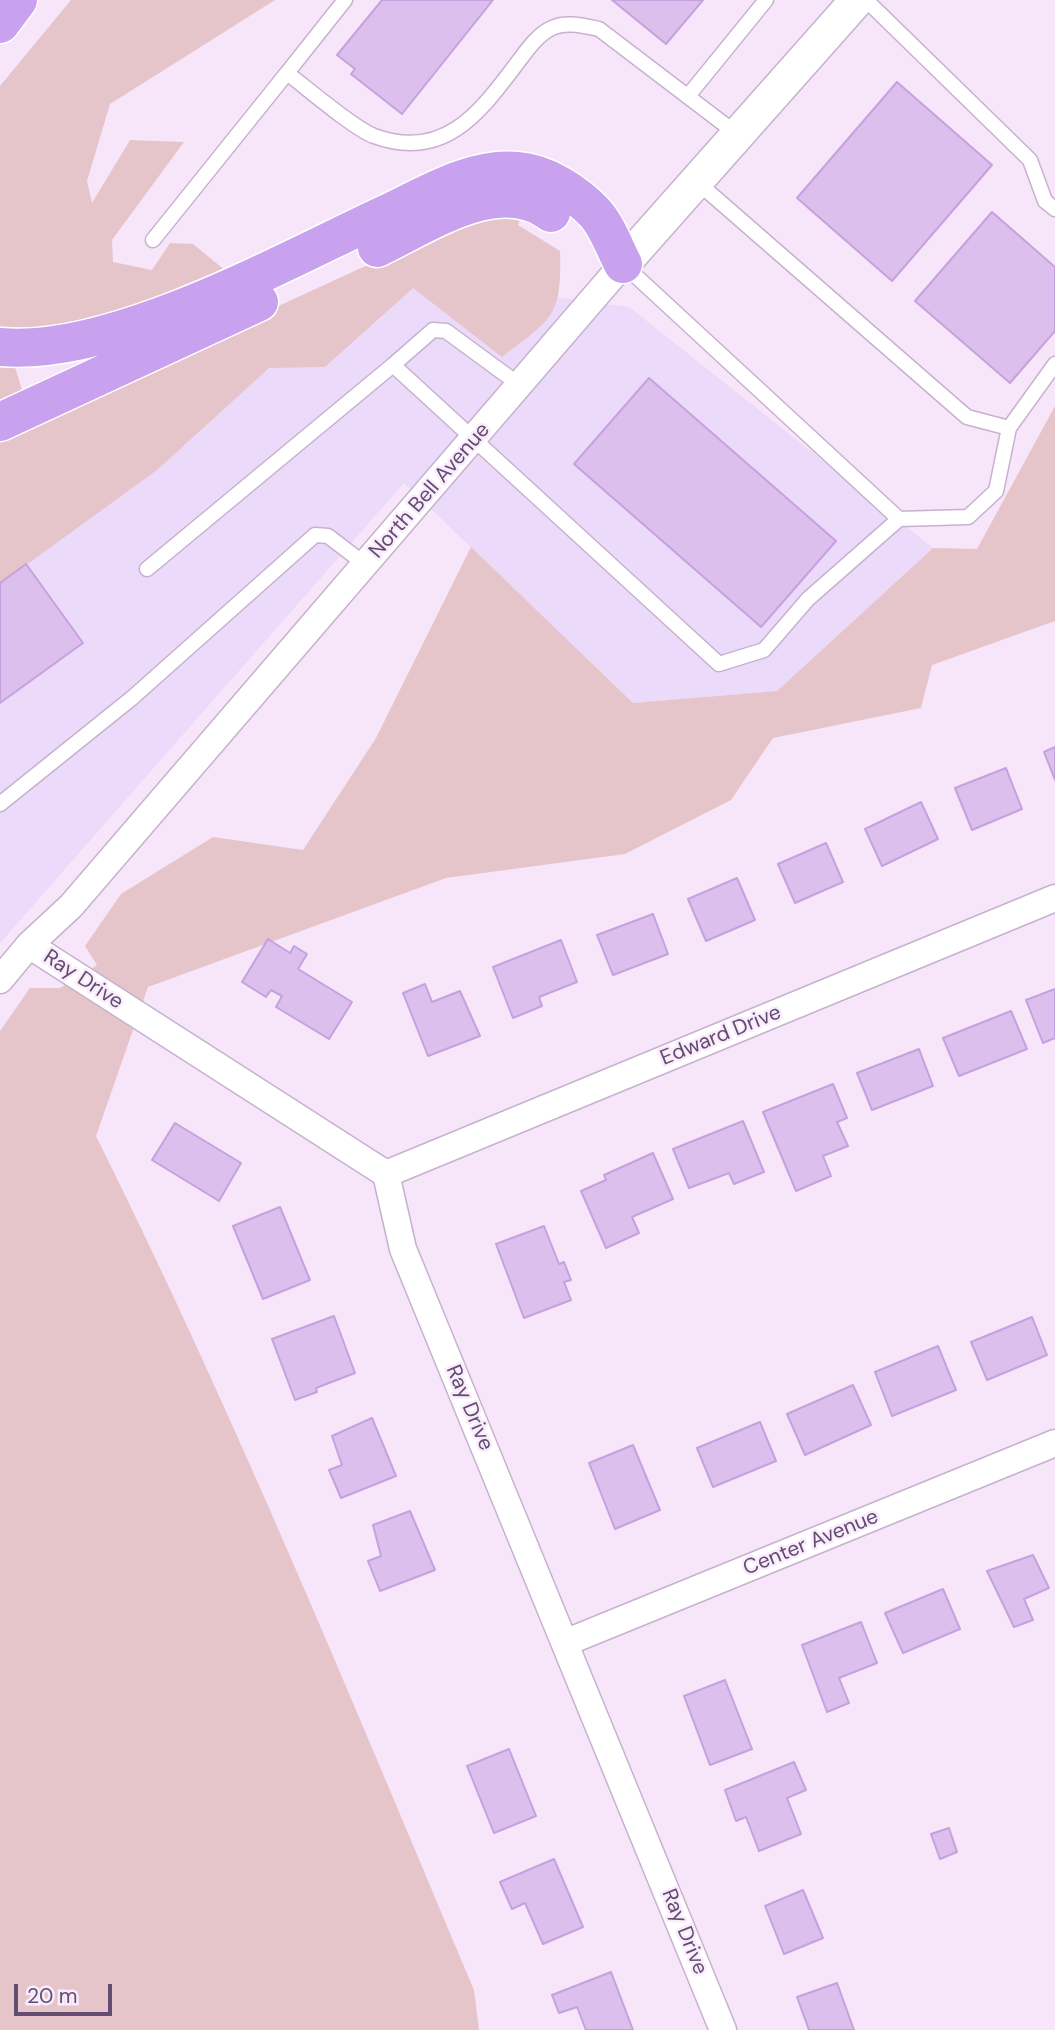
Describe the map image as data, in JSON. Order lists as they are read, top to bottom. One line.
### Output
{"streets":{"street":["North Bell Avenue","Ray Drive","Edward Drive","Center Avenue"]},"crossings":[["North Bell Avenue","Ray Drive"],["Ray Drive","Edward Drive"],["Ray Drive","Center Avenue"]],"scale_bar":"20 m"}
